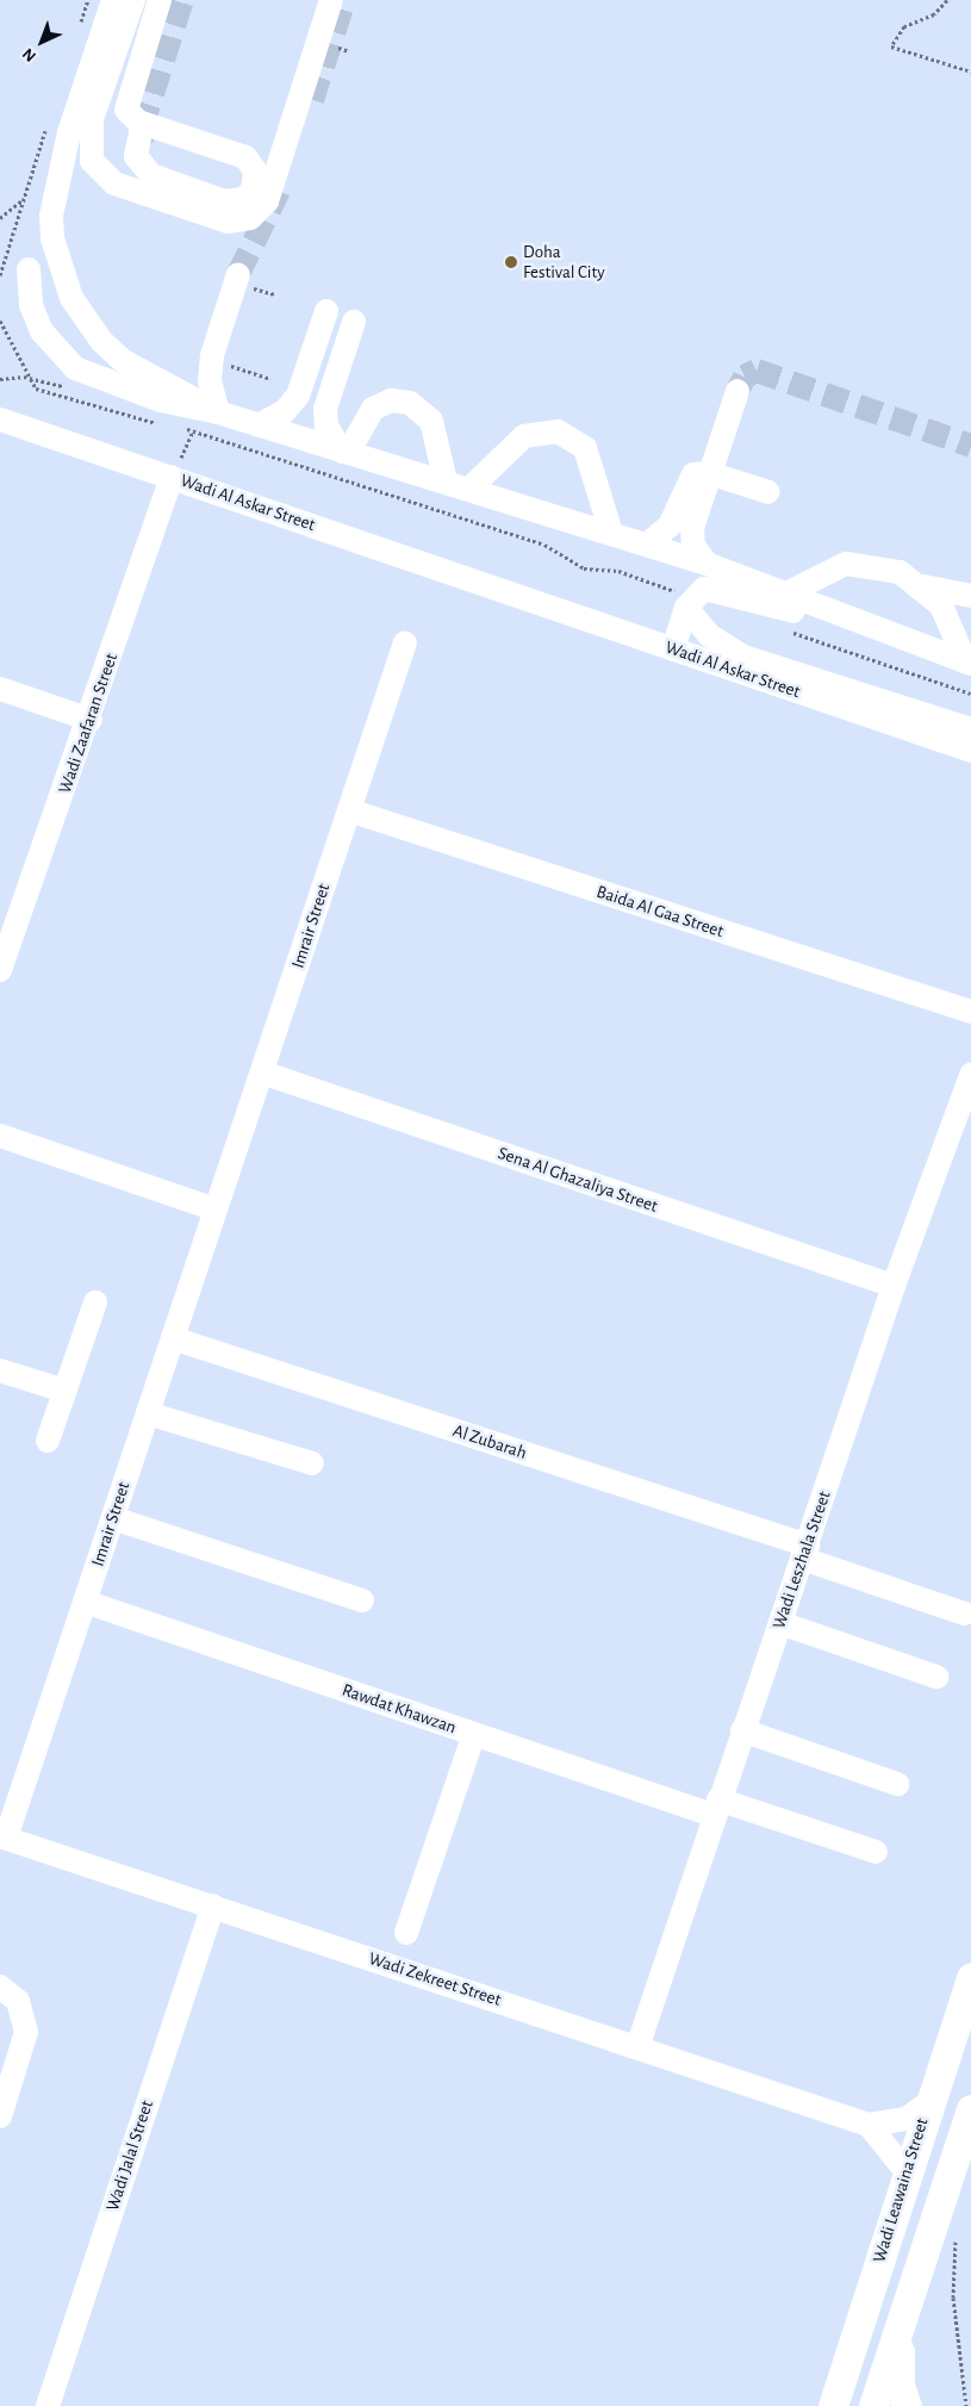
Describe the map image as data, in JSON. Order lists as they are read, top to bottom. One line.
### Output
{"streets":{"main road":["Wadi Leawaina Street"],"street":["Wadi Al Askar Street","Wadi Zaafaran Street","Baida Al Gaa Street","Imrair Street","Sena Al Ghazaliya Street","Al Zubarah","Wadi Leszhala Street","Rawdat Khawzan","Wadi Zekreet Street","Wadi Jalal Street"]},"crossings":[["Wadi Al Askar Street","Wadi Zaafaran Street"],["Baida Al Gaa Street","Imrair Street"],["Imrair Street","Sena Al Ghazaliya Street"],["Imrair Street","Al Zubarah"],["Imrair Street","Rawdat Khawzan"],["Imrair Street","Wadi Zekreet Street"],["Sena Al Ghazaliya Street","Wadi Leszhala Street"],["Al Zubarah","Wadi Leszhala Street"],["Wadi Leszhala Street","Rawdat Khawzan"],["Wadi Leszhala Street","Wadi Zekreet Street"],["Wadi Zekreet Street","Wadi Jalal Street"],["Wadi Zekreet Street","Wadi Leawaina Street"]],"places":["Doha Festival City"],"north":"bottom left"}
